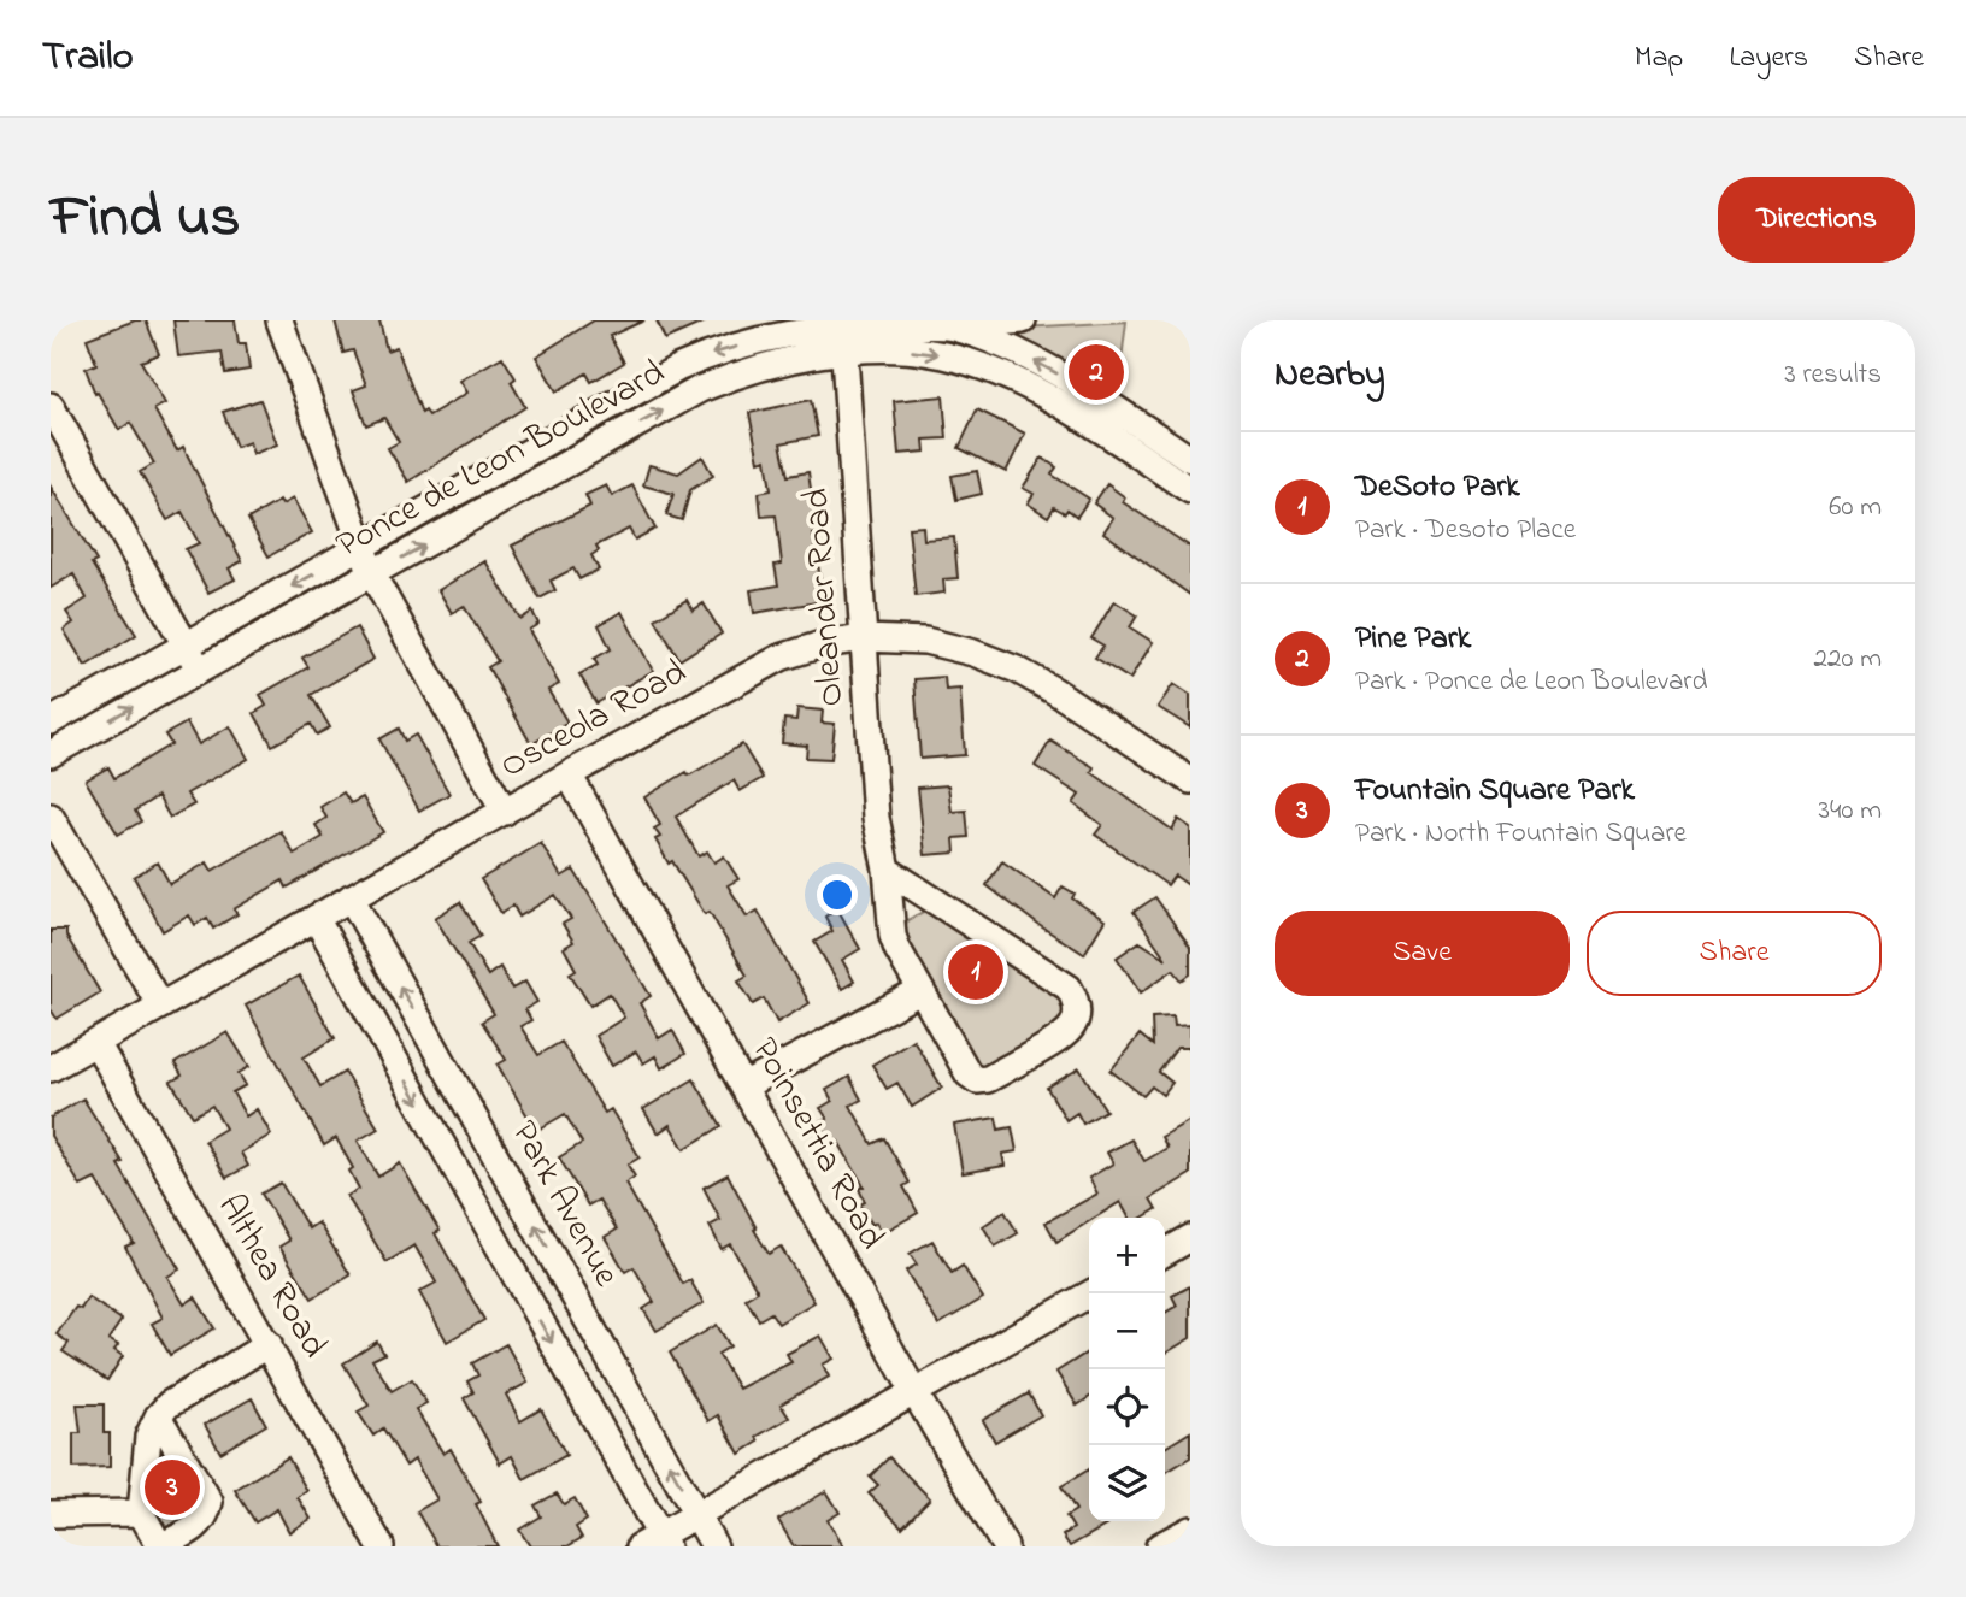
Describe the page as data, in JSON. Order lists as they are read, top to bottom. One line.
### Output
{"streets":{"street":["Ponce de Leon Boulevard","Oleander Road","Osceola Road","Poinsettia Road","Park Avenue","Althea Road"]},"crossings":[["Ponce de Leon Boulevard","Oleander Road"],["Oleander Road","Osceola Road"],["Osceola Road","Poinsettia Road"],["Osceola Road","Park Avenue"],["Osceola Road","Althea Road"]],"page":{"header":"Trailo","nav":["Map","Layers","Share"],"title":"Find us","buttons":["Directions",["Save","Share"]],"heading":["Nearby","3 results"],"pins":["2","1","3"],"list":[{"mark":"1","name":"DeSoto Park","note":"Park · Desoto Place","value":"60 m"},{"mark":"2","name":"Pine Park","note":"Park · Ponce de Leon Boulevard","value":"220 m"},{"mark":"3","name":"Fountain Square Park","note":"Park · North Fountain Square","value":"340 m"}],"map_buttons":["+","−"]}}
